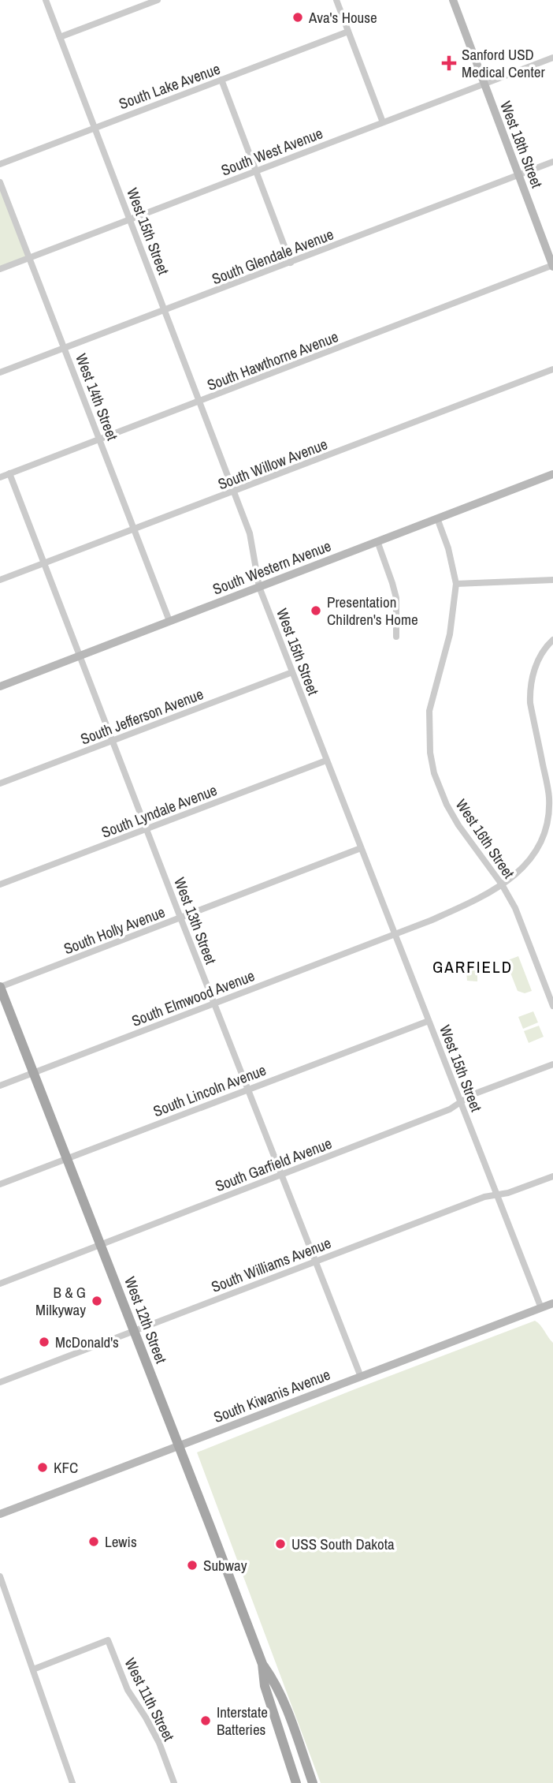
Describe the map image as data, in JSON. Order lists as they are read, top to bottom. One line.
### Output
{"streets":{"main road":["West 12th Street"],"street":["South Lake Avenue","West 18th Street","South West Avenue","West 15th Street","South Glendale Avenue","South Hawthorne Avenue","West 14th Street","South Willow Avenue","South Western Avenue","South Jefferson Avenue","South Lyndale Avenue","West 16th Street","West 13th Street","South Holly Avenue","South Elmwood Avenue","South Lincoln Avenue","South Garfield Avenue","South Williams Avenue","South Kiwanis Avenue","West 11th Street"]},"crossings":[["South Lake Avenue","West 15th Street"],["West 18th Street","South West Avenue"],["West 18th Street","South Glendale Avenue"],["West 18th Street","South Hawthorne Avenue"],["South West Avenue","West 15th Street"],["South West Avenue","West 14th Street"],["West 15th Street","South Glendale Avenue"],["West 15th Street","South Hawthorne Avenue"],["West 15th Street","South Willow Avenue"],["West 15th Street","South Western Avenue"],["West 15th Street","South Jefferson Avenue"],["West 15th Street","South Lyndale Avenue"],["West 15th Street","South Holly Avenue"],["West 15th Street","South Elmwood Avenue"],["West 15th Street","South Lincoln Avenue"],["West 15th Street","South Garfield Avenue"],["West 15th Street","South Williams Avenue"],["West 15th Street","South Kiwanis Avenue"],["South Glendale Avenue","West 14th Street"],["South Hawthorne Avenue","West 14th Street"],["South Hawthorne Avenue","West 13th Street"],["West 14th Street","South Willow Avenue"],["West 14th Street","South Western Avenue"],["South Willow Avenue","West 13th Street"],["South Western Avenue","West 16th Street"],["South Western Avenue","West 13th Street"],["South Jefferson Avenue","West 13th Street"],["South Lyndale Avenue","West 13th Street"],["West 16th Street","South Elmwood Avenue"],["West 13th Street","South Holly Avenue"],["West 13th Street","South Elmwood Avenue"],["West 13th Street","South Lincoln Avenue"],["West 13th Street","South Garfield Avenue"],["West 13th Street","South Williams Avenue"],["West 13th Street","South Kiwanis Avenue"],["South Holly Avenue","West 12th Street"],["South Elmwood Avenue","West 12th Street"],["South Lincoln Avenue","West 12th Street"],["South Garfield Avenue","West 12th Street"],["South Williams Avenue","West 12th Street"],["West 12th Street","South Kiwanis Avenue"]],"districts":["GARFIELD"],"places":{"other":["Ava's House","Presentation Children's Home","B & G Milkyway","McDonald's","KFC","Lewis","USS South Dakota","Subway","Interstate Batteries"],"health":["Sanford USD Medical Center"]}}
